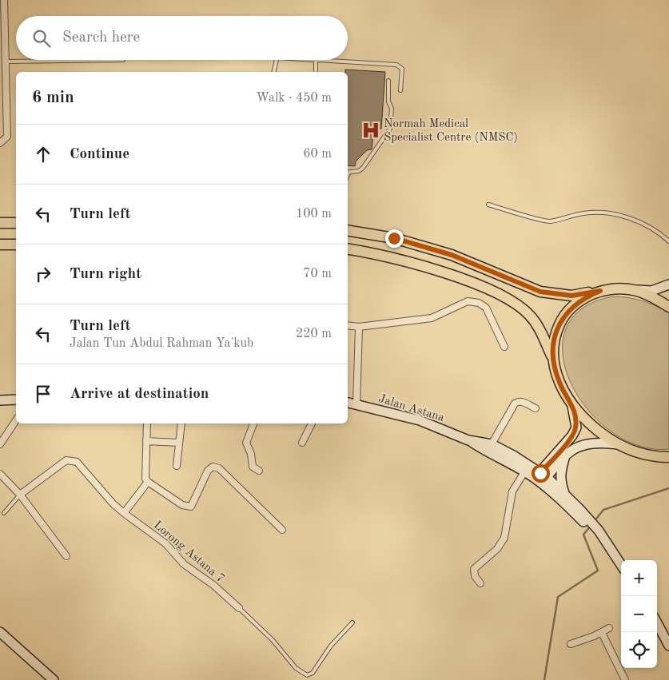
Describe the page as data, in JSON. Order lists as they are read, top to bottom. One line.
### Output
{"streets":{"main road":["Jalan Astana"],"street":["Lorong Astana 7"]},"places":{"hospital":["Normah Medical Specialist Centre (NMSC)"]},"page":{"search":"Search here","heading":["6 min","Walk · 450 m"],"list":[["Continue","60 m"],["Turn left","100 m"],["Turn right","70 m"],["Turn left","Jalan Tun Abdul Rahman Ya'kub","220 m"],"Arrive at destination"],"map_buttons":["+","−"]}}
